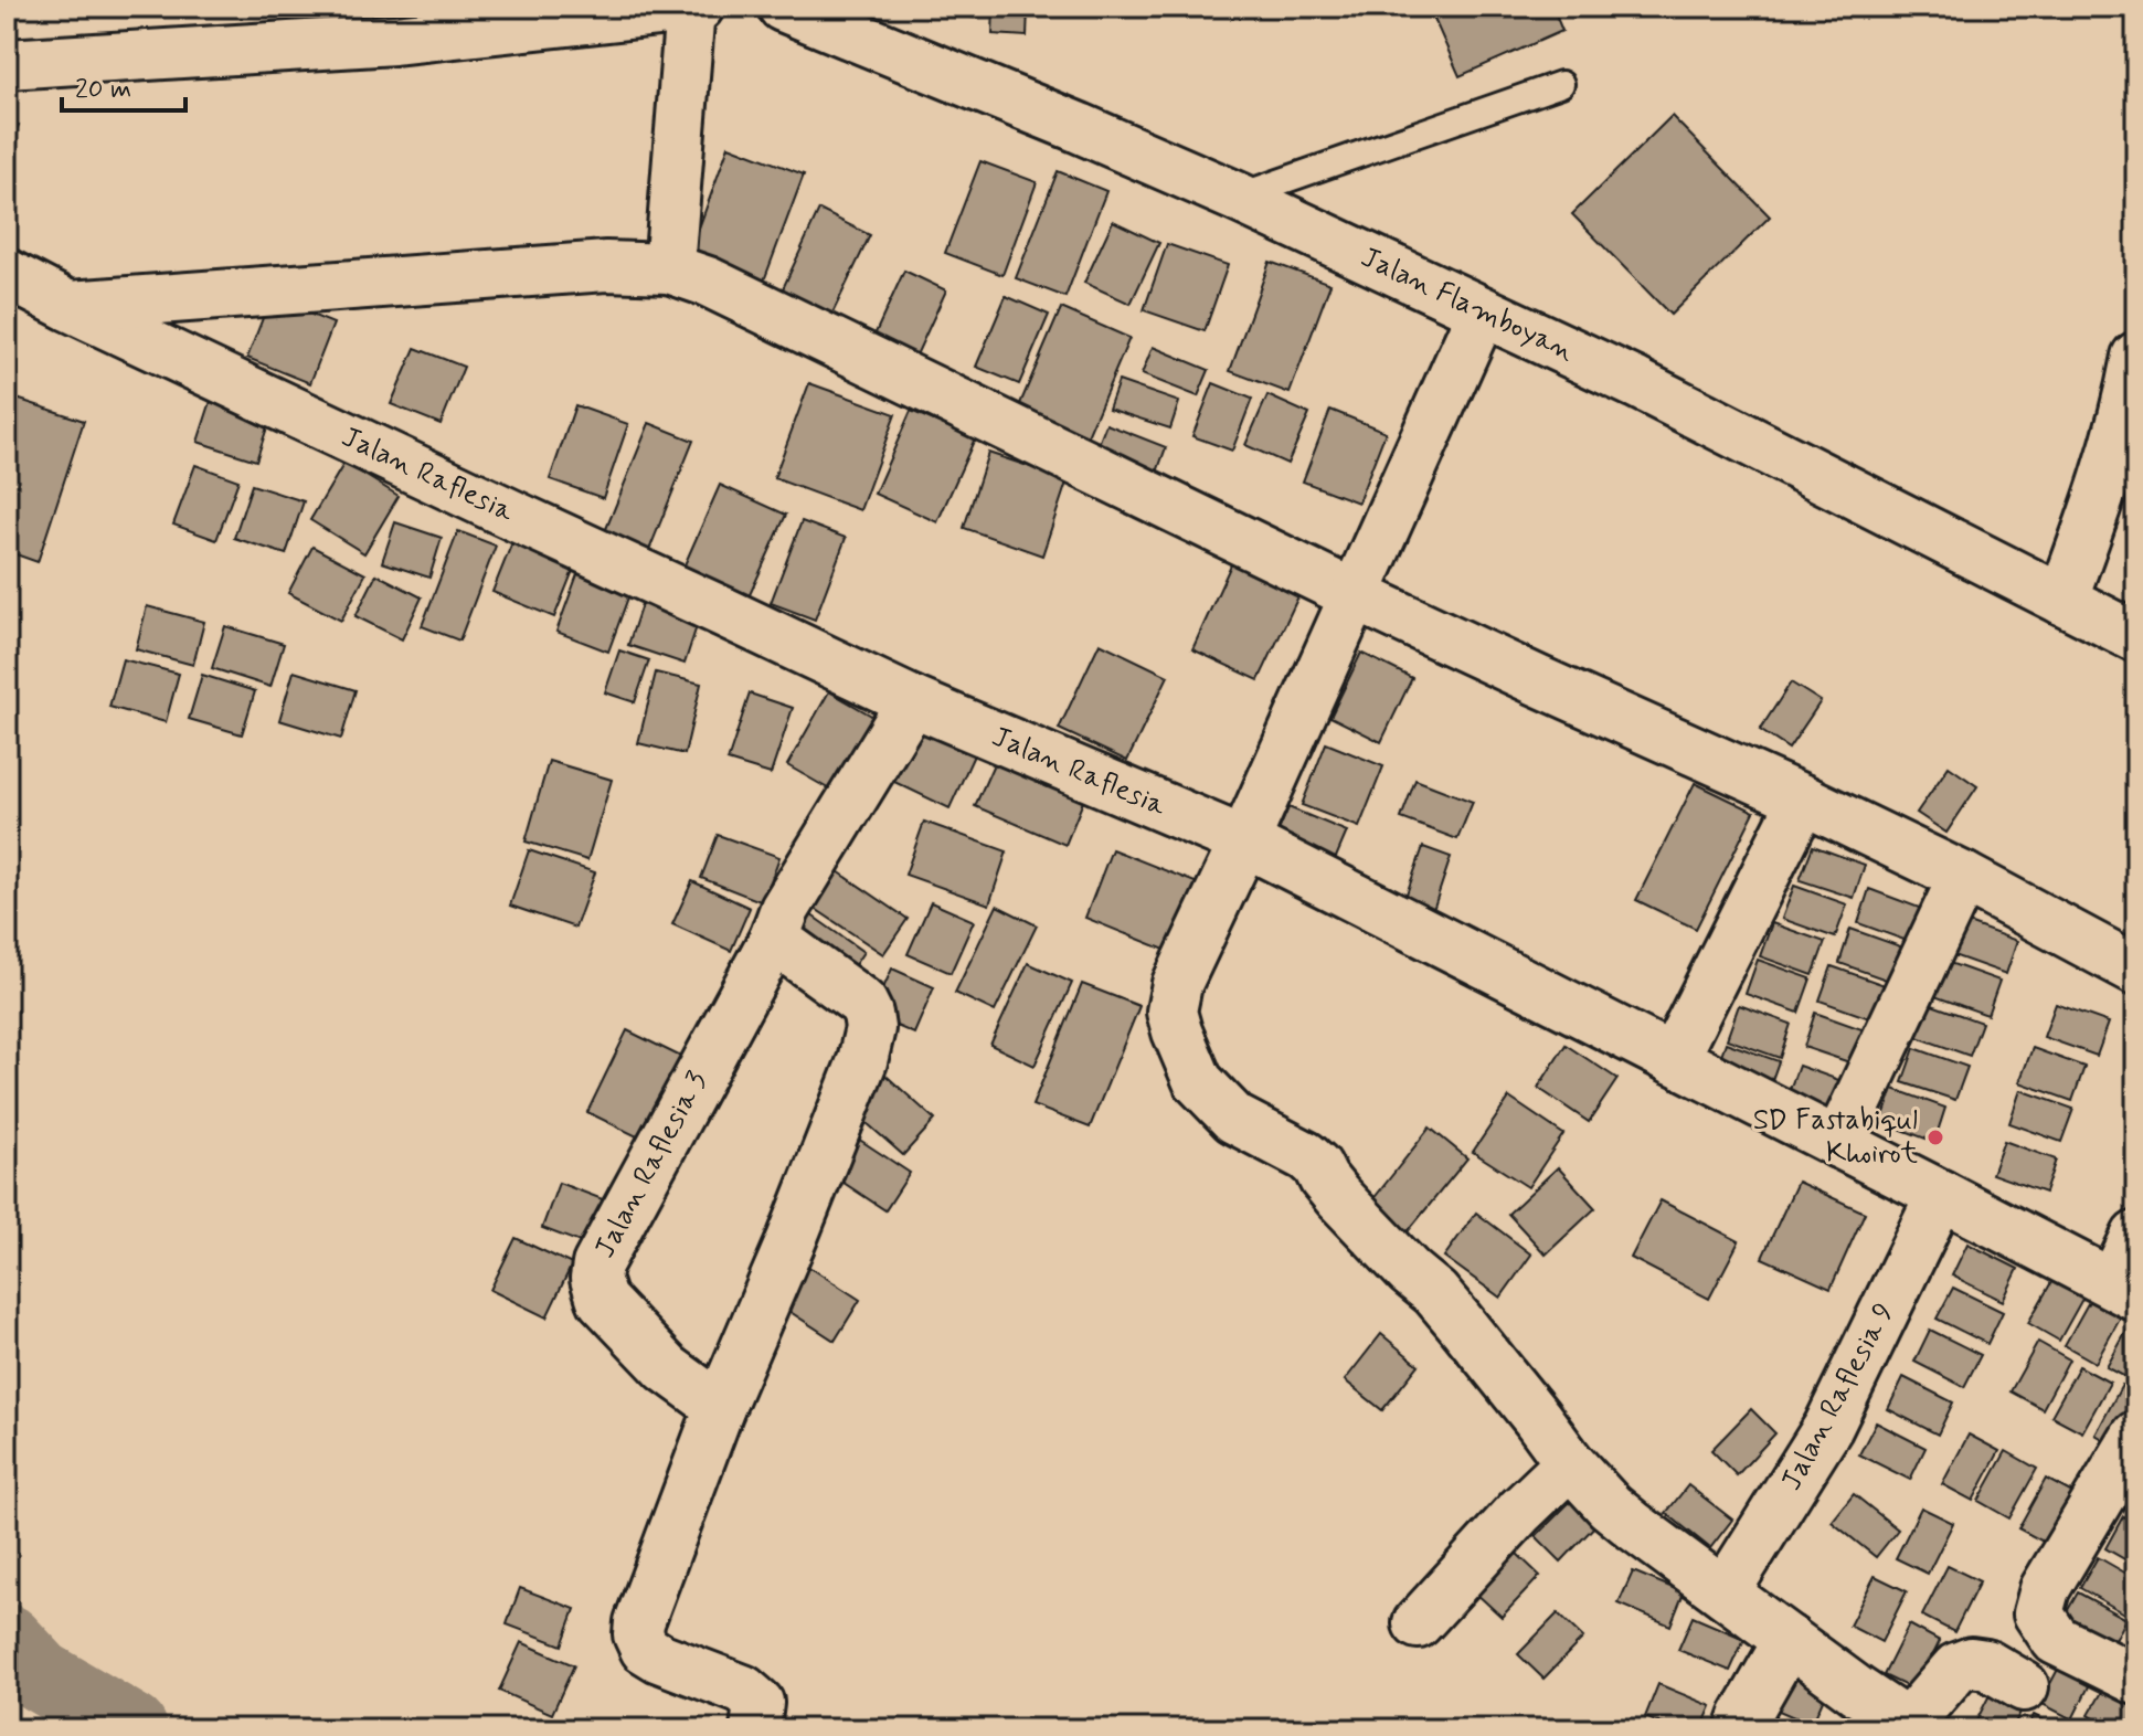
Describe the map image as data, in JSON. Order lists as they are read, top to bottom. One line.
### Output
{"streets":{"street":["Jalan Flamboyan","Jalan Raflesia","Jalan Raflesia 3","Jalan Raflesia 9"]},"crossings":[["Jalan Raflesia","Jalan Raflesia 3"],["Jalan Raflesia","Jalan Raflesia 9"]],"places":["SD Fastabiqul Khoirot"],"scale_bar":"20 m"}
